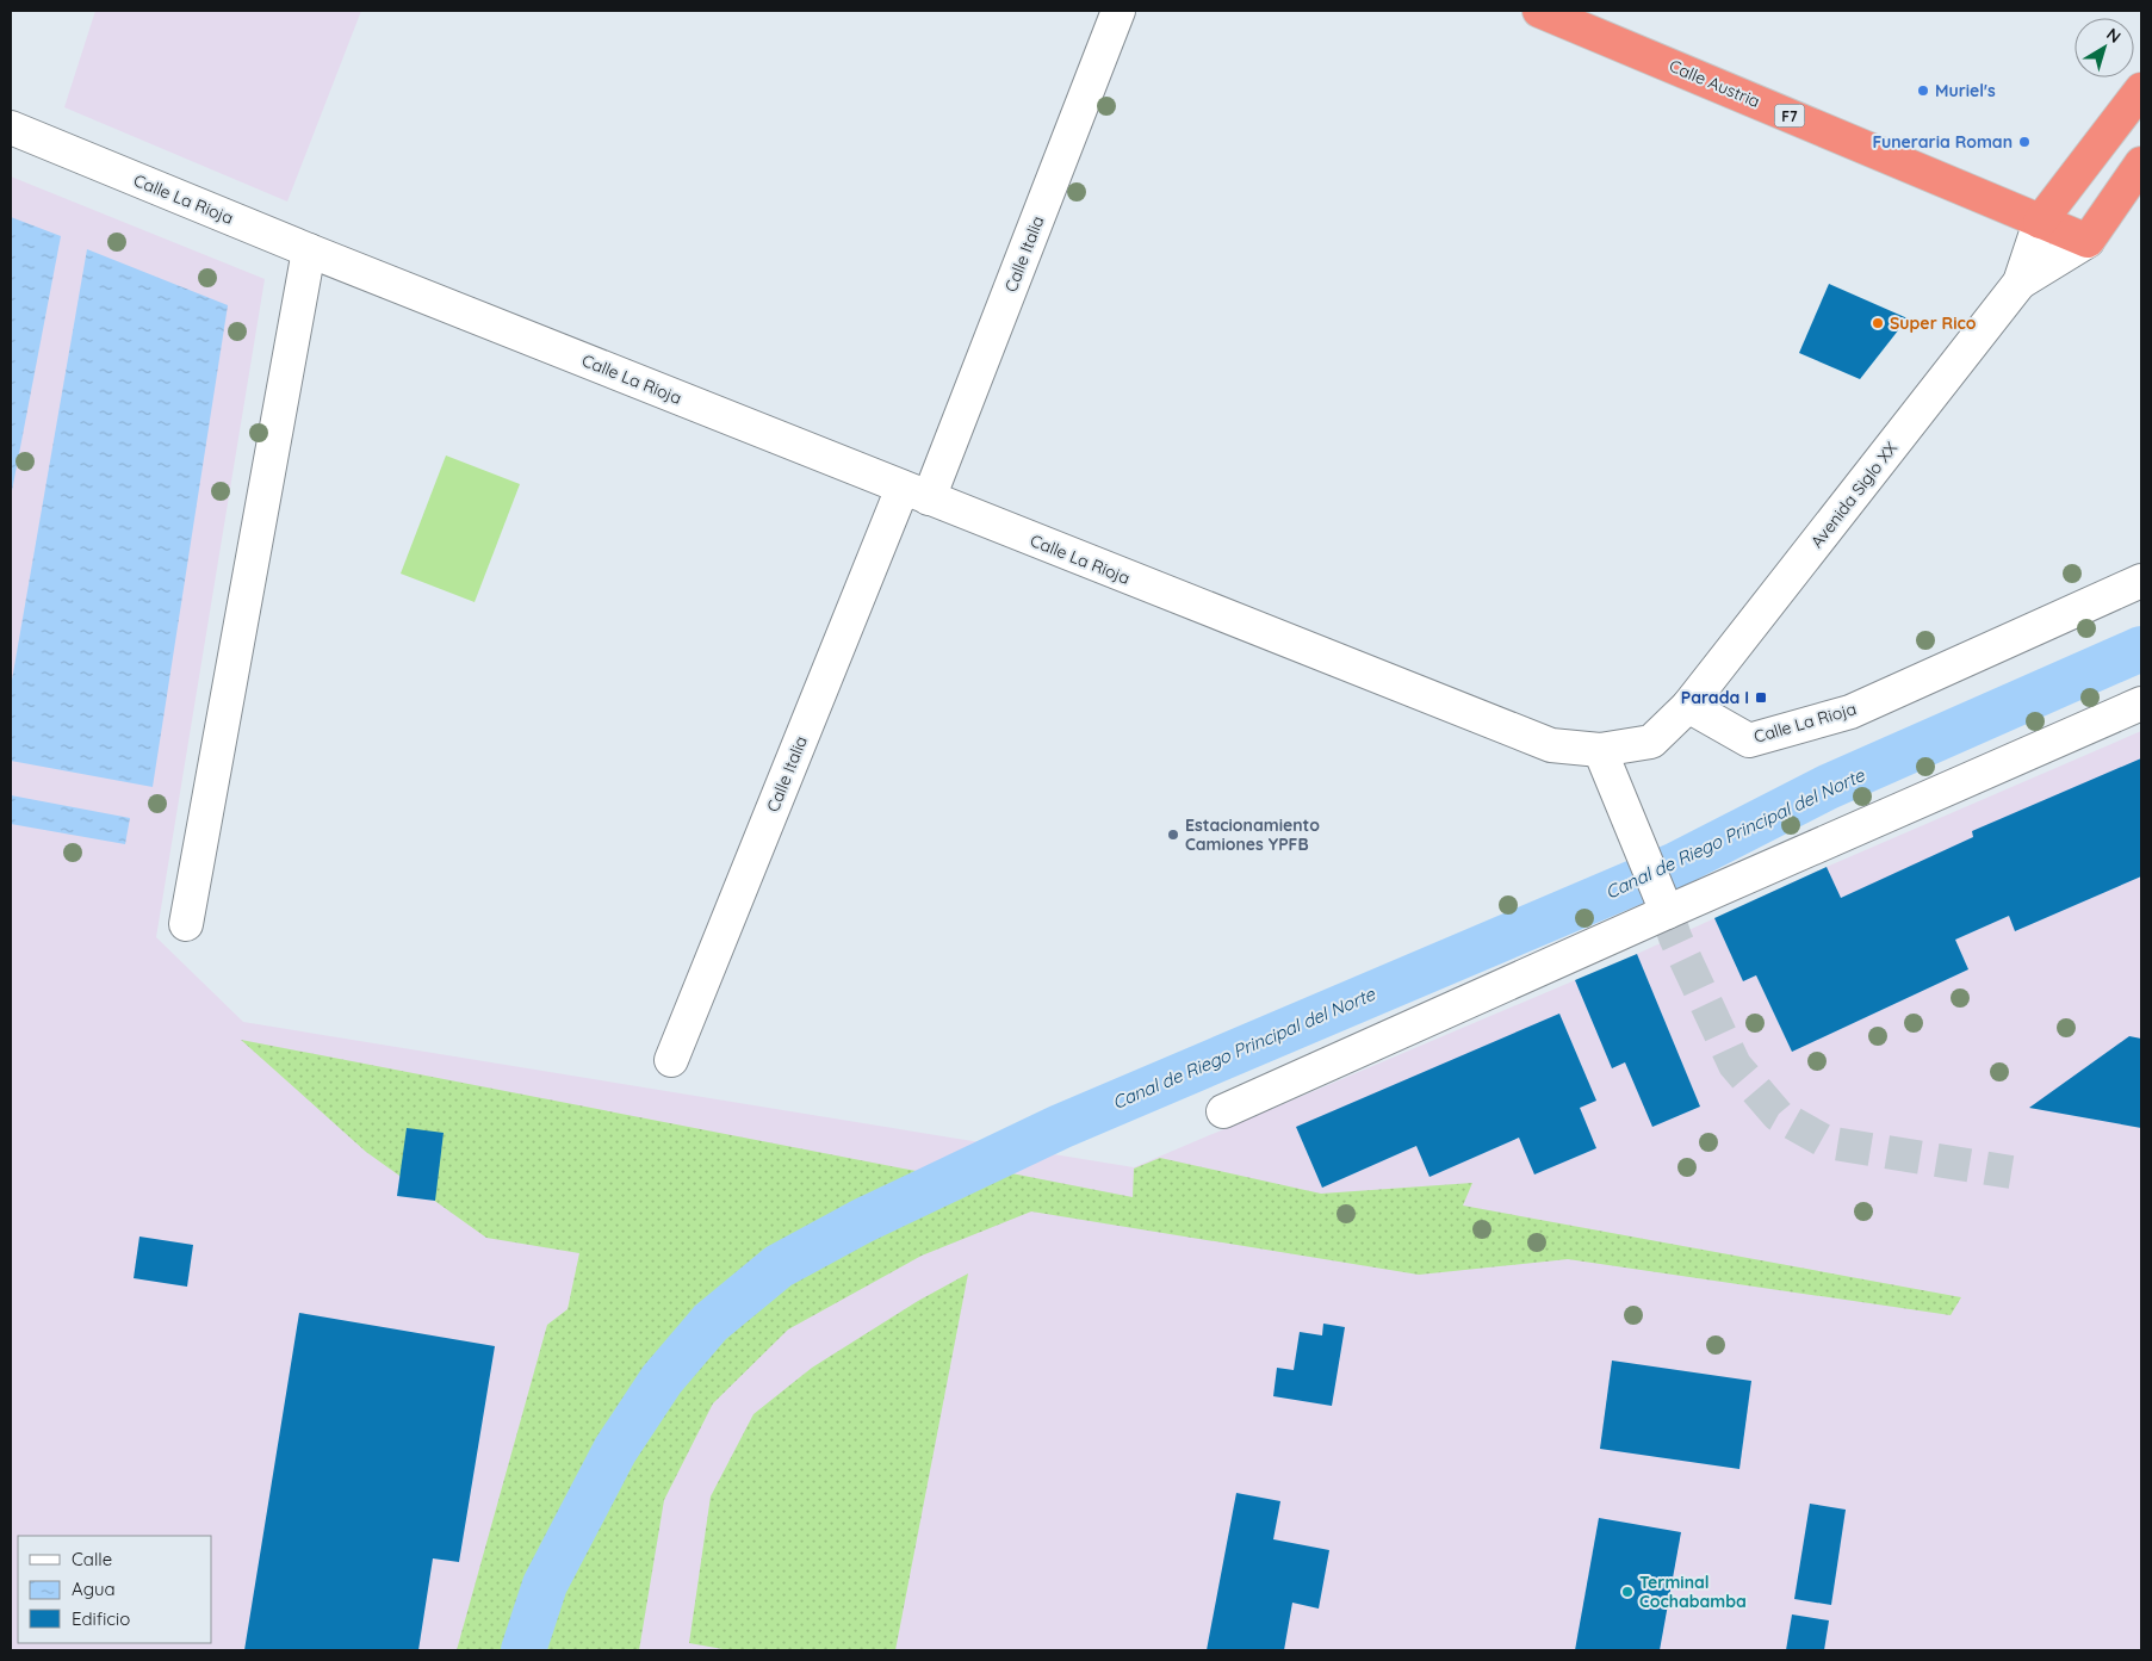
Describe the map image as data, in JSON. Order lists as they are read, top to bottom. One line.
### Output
{"streets":{"highway":["Calle Austria","F7","Avenida Siglo XX"],"street":["Calle La Rioja","Calle Italia"]},"crossings":[["Calle Austria","Avenida Siglo XX"],["Calle La Rioja","Calle Italia"],["Calle La Rioja","Avenida Siglo XX"]],"water":["Canal de Riego Principal del Norte"],"places":{"other":["Muriel's","Funeraria Roman","Super Rico","Estacionamiento Camiones YPFB","Terminal Cochabamba"],"transit":["Parada I"]},"legend":["Calle","Agua","Edificio"],"north":"top right"}
